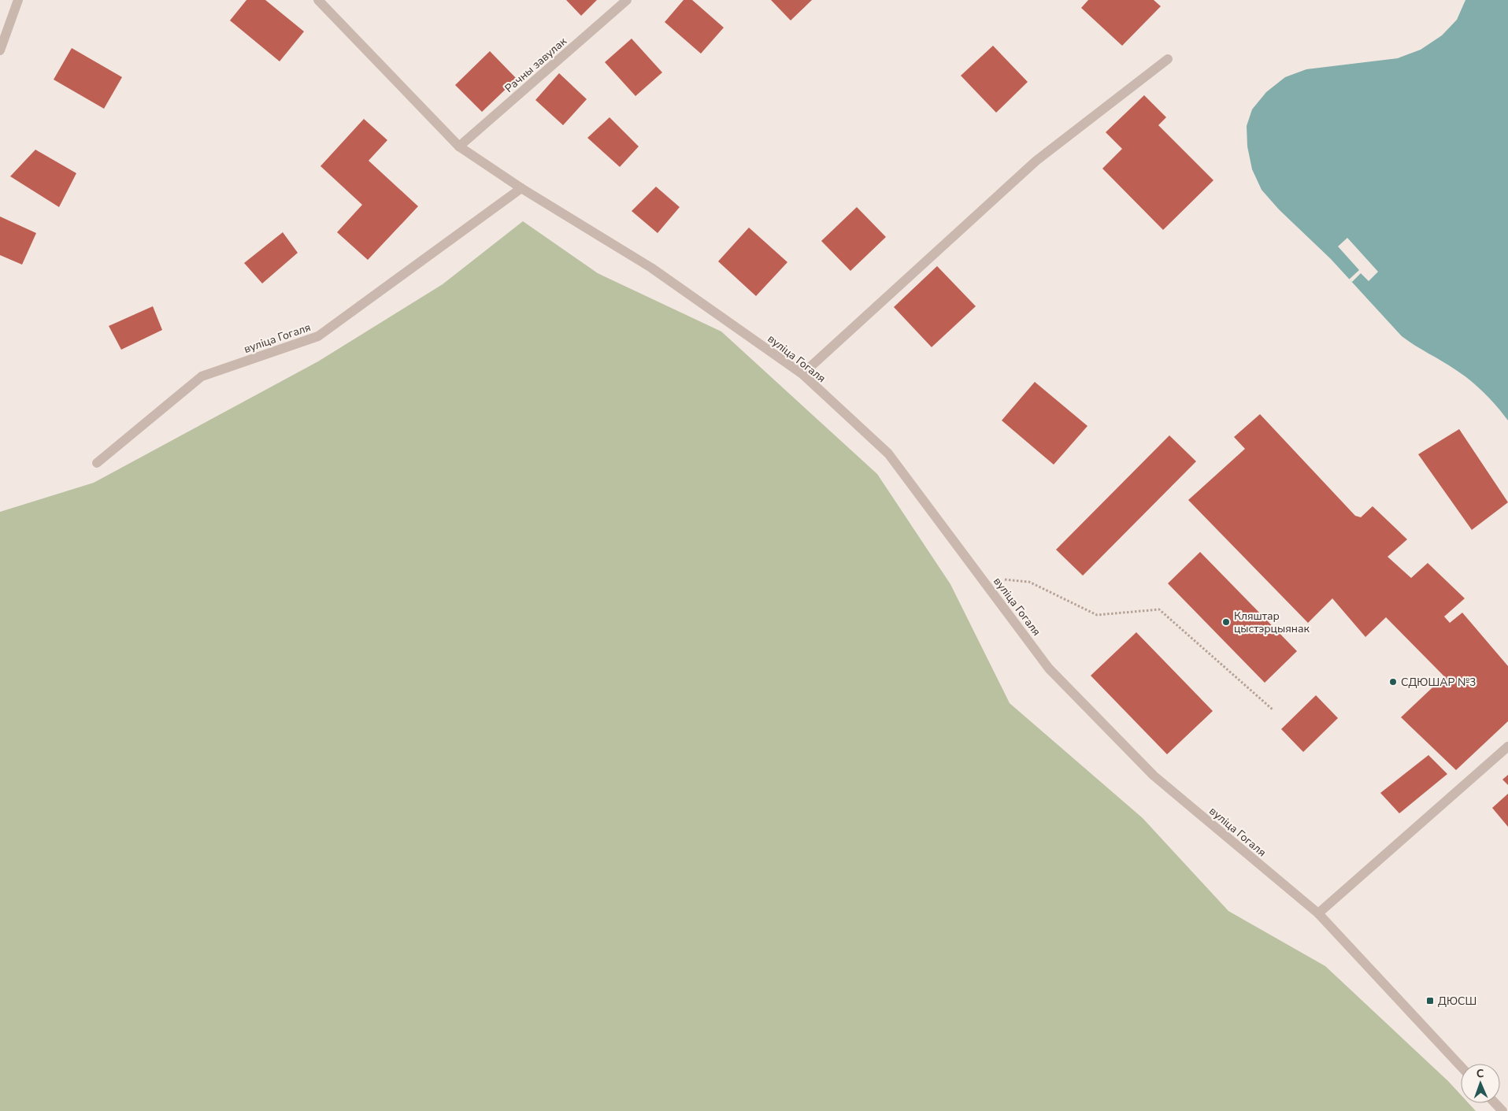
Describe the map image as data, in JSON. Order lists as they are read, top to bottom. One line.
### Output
{"streets":{"street":["Рачны завулак","вуліца Гогаля"]},"crossings":[["Рачны завулак","вуліца Гогаля"]],"places":{"other":["Кляштар цыстэрцыянак","СДЮШАР №3"],"transit":["ДЮСШ"]},"north":"top"}
